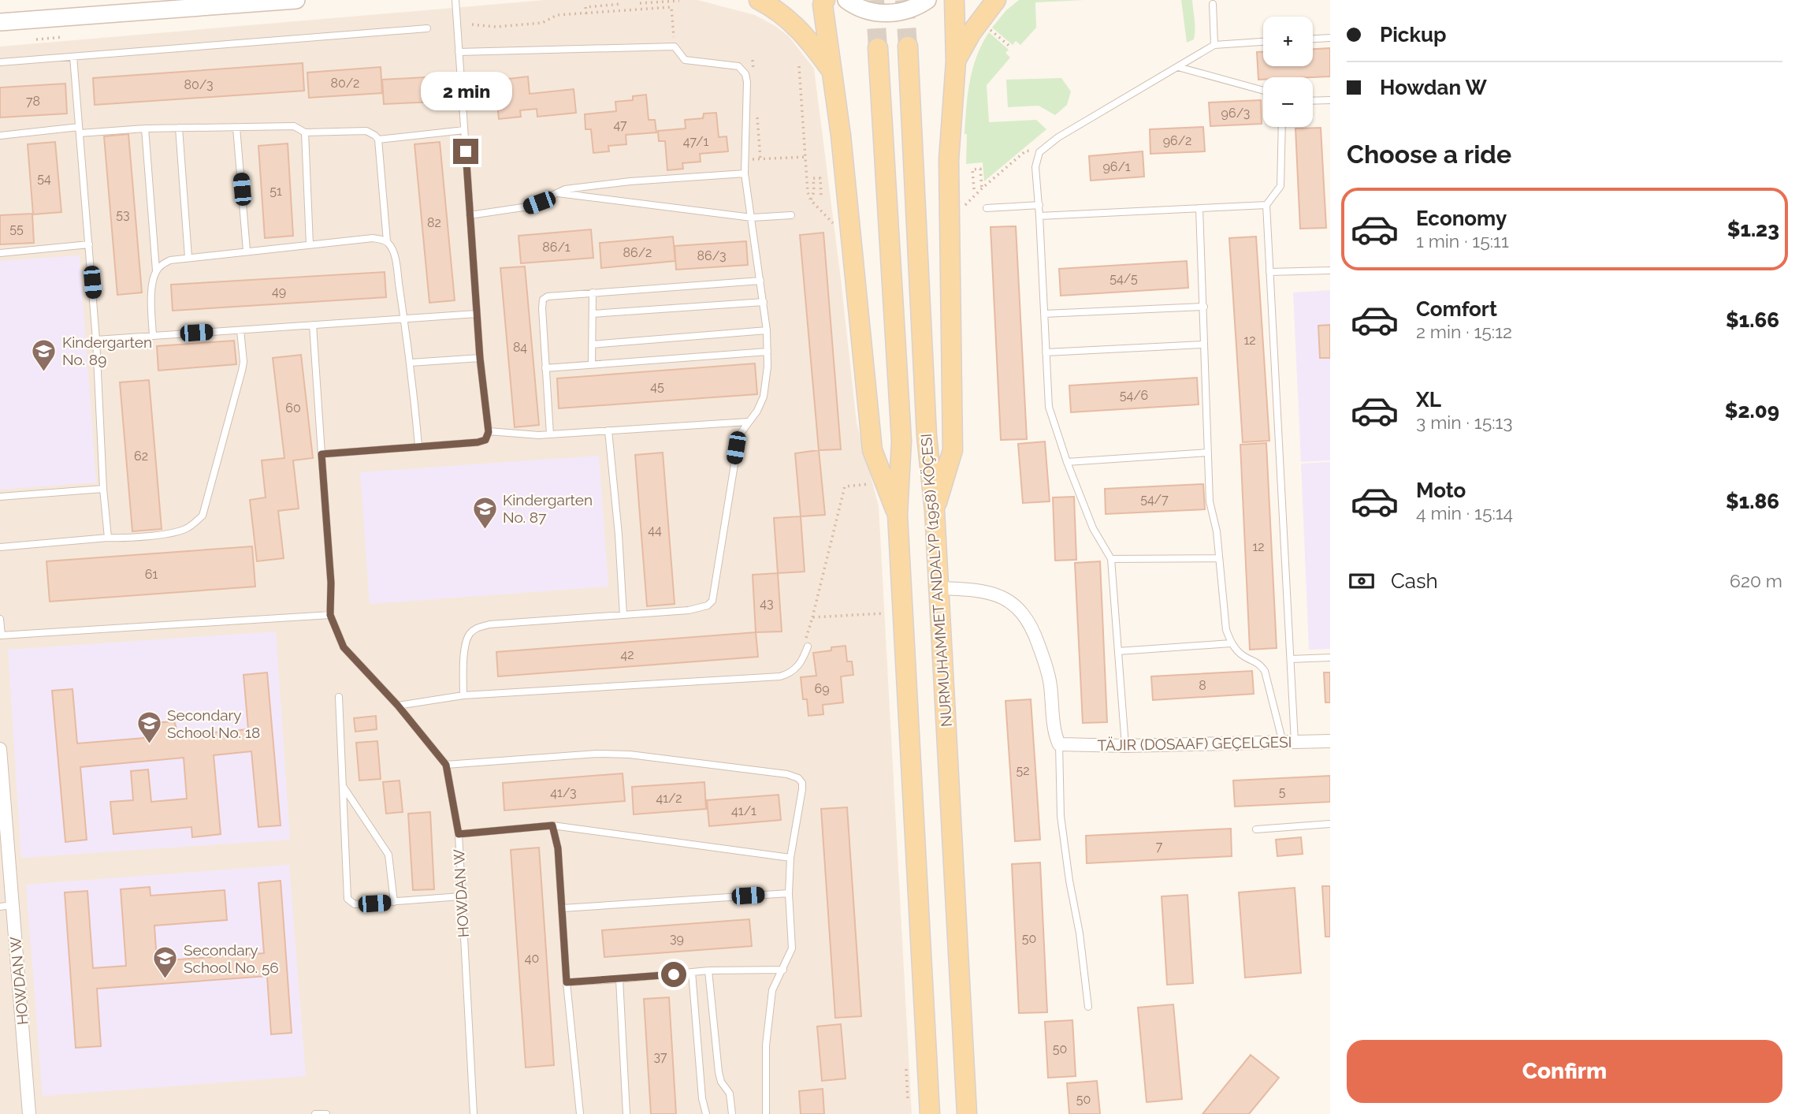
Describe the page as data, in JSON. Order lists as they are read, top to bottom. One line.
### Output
{"streets":{"main road":["NURMUHAMMET ANDALYP (1958) KÖÇESI"],"street":["TÄJIR (DOSAAF) GEÇELGESI","HOWDAN W"]},"places":{"school or university":["Kindergarten No. 89","Kindergarten No. 87","Secondary School No. 18","Secondary School No. 56"]},"house_numbers":["80/2","80/3","78","96/3","47","96/2","47/1","96/1","54","51","53","82","55","86/1","86/2","86/3","54/5","49","12","84","45","54/6","60","62","54/7","44","12","61","43","42","8","69","52","5","41/3","41/2","41/1","7","39","50","40","50","37","50"],"page":{"banner":["Pickup","Howdan W"],"map_buttons":["+","−"],"bubble":"2 min","heading":"Choose a ride","list":[{"name":"Economy","note":"1 min · 15:11","value":"$1.23"},{"name":"Comfort","note":"2 min · 15:12","value":"$1.66"},{"name":"XL","note":"3 min · 15:13","value":"$2.09"},{"name":"Moto","note":"4 min · 15:14","value":"$1.86"}],"pay":["Cash","620 m"],"buttons":"Confirm"}}
